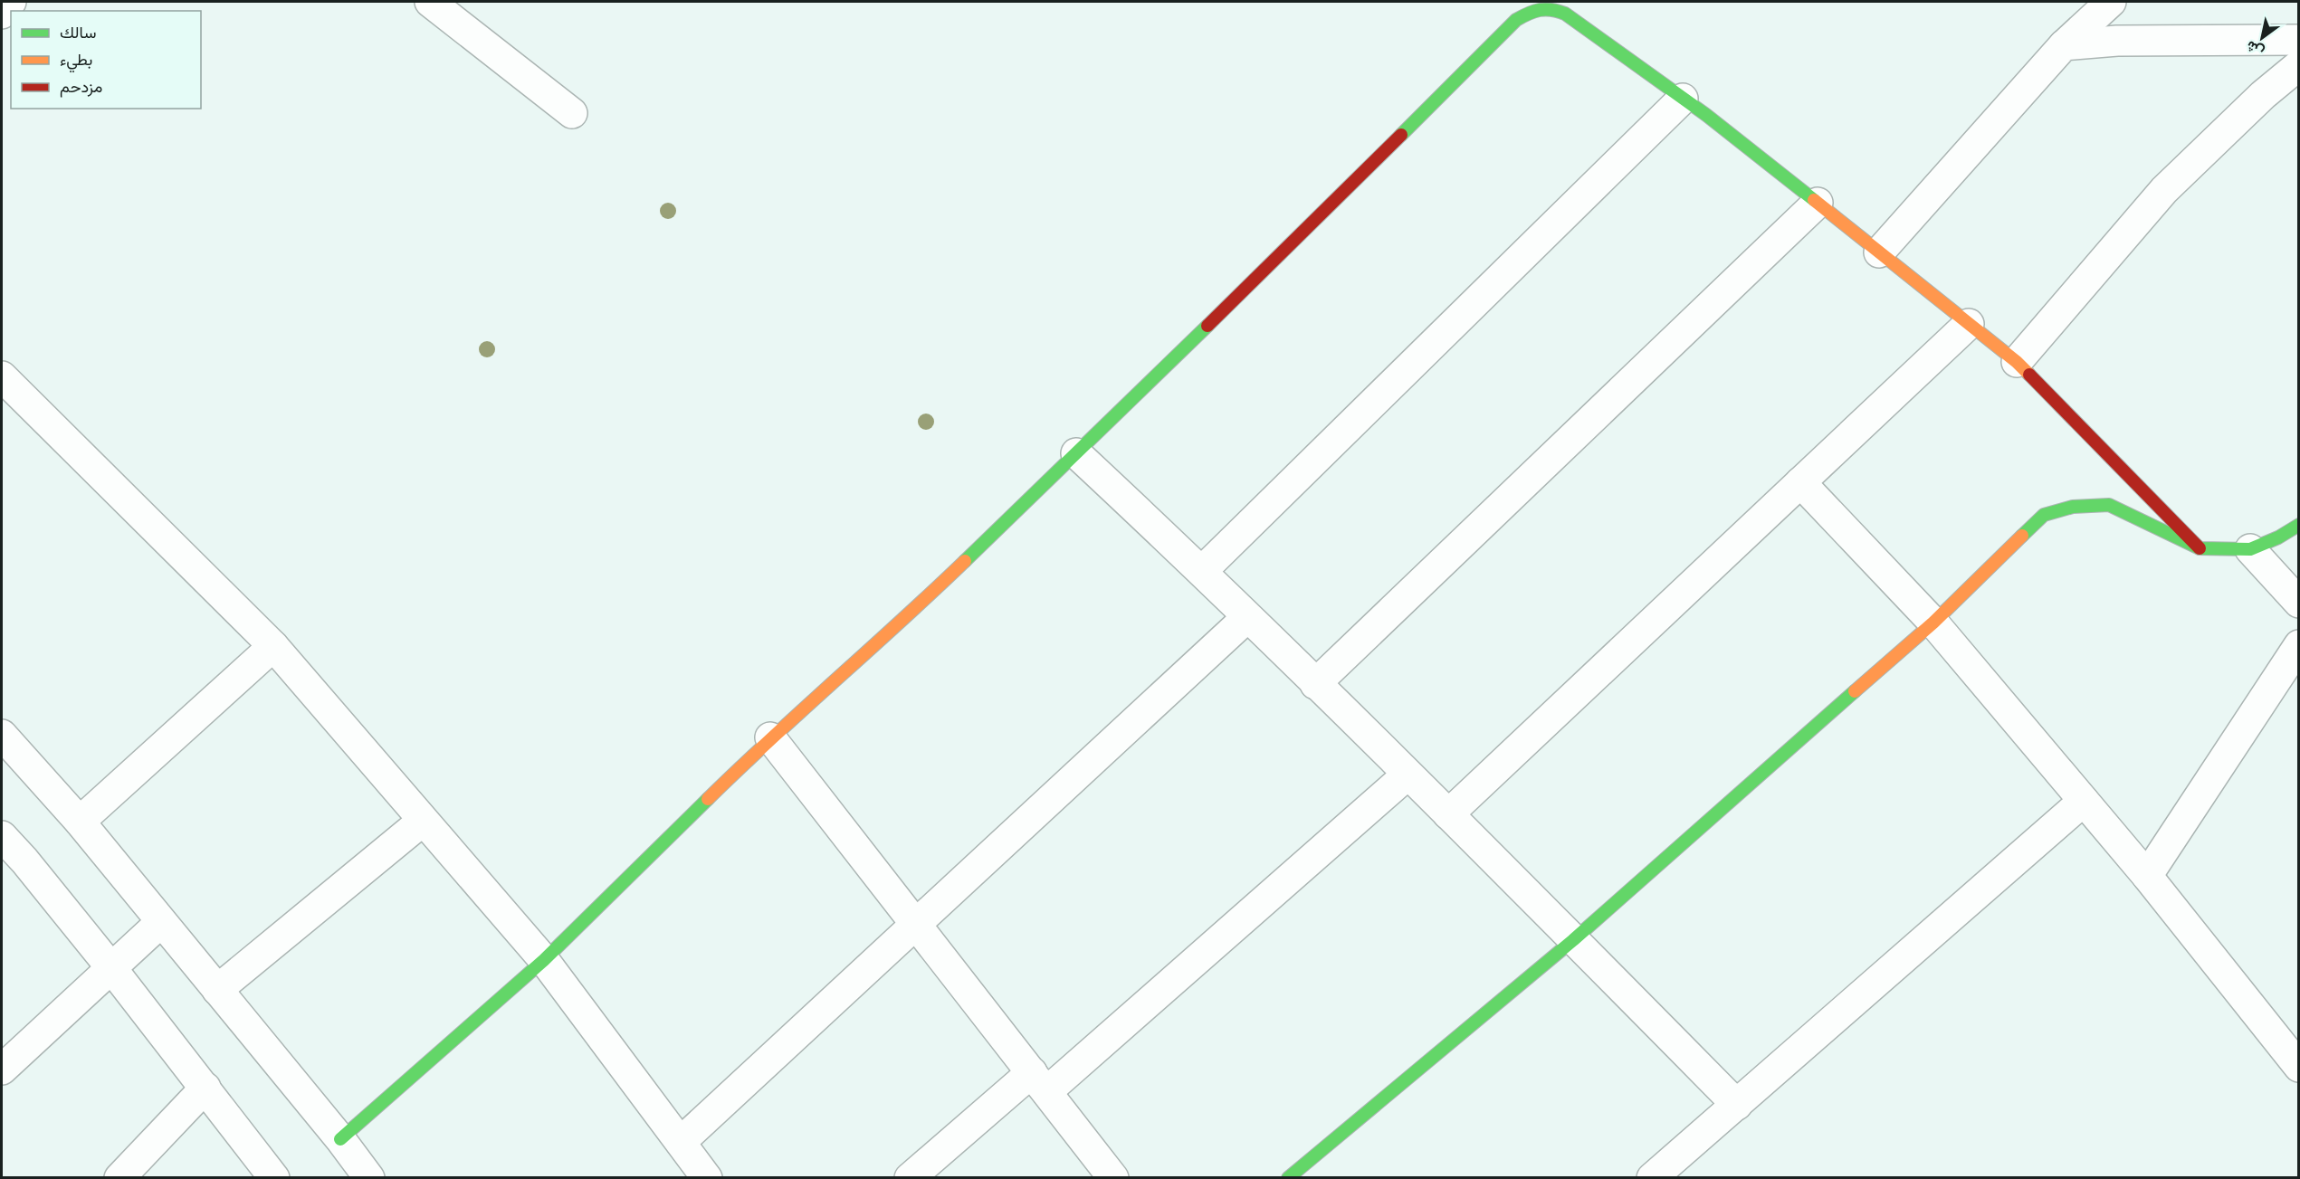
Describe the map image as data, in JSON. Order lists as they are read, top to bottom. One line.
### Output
{"legend":["سالك","بطيء","مزدحم"],"north":"bottom left"}
